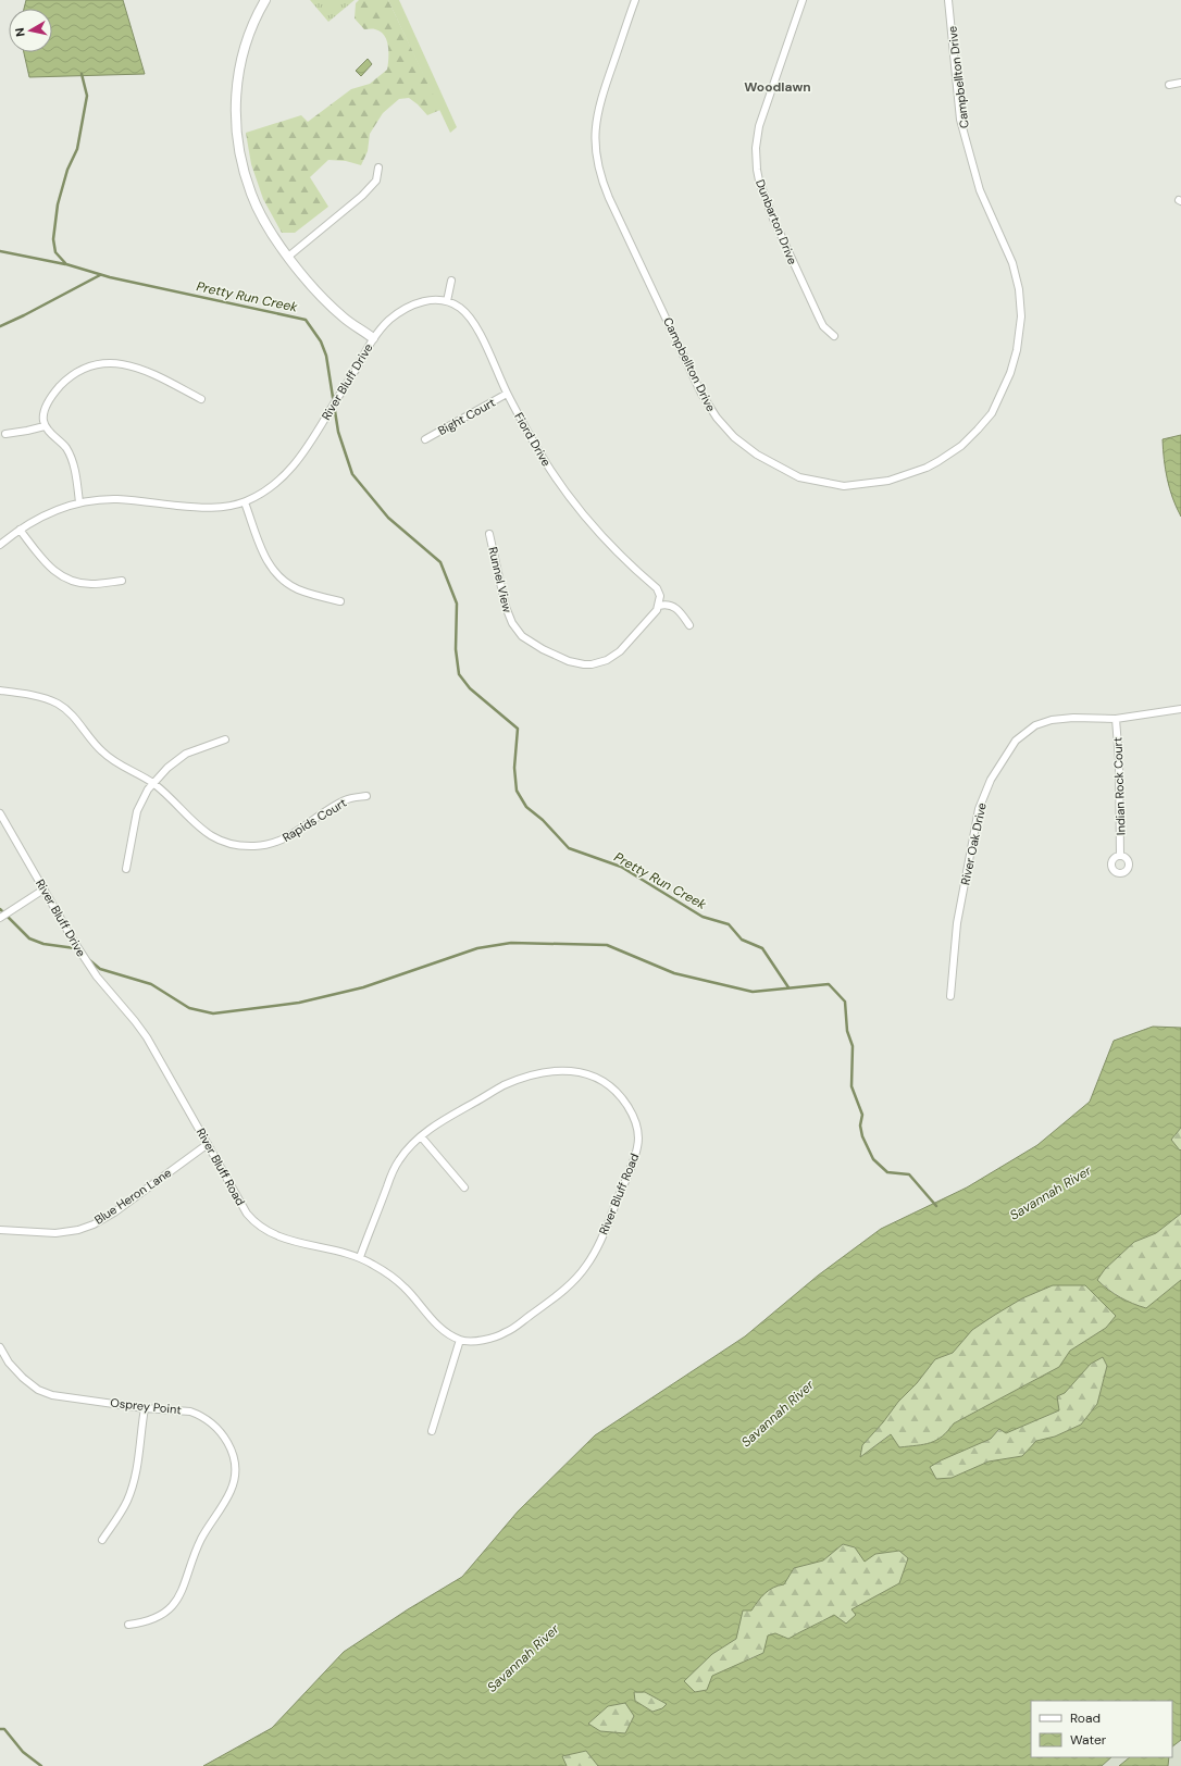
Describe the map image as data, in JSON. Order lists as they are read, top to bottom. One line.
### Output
{"streets":{"street":["Campbellton Drive","Dunbarton Drive","River Bluff Drive","Bight Court","Fiord Drive","Runnel View","Indian Rock Court","Rapids Court","River Oak Drive","River Bluff Road","Blue Heron Lane","Osprey Point"]},"crossings":[["River Bluff Drive","River Bluff Road"],["Bight Court","Fiord Drive"],["Fiord Drive","Runnel View"],["Indian Rock Court","River Oak Drive"],["River Bluff Road","Blue Heron Lane"]],"districts":["Woodlawn"],"water":["Pretty Run Creek","Savannah River"],"legend":["Road","Water"],"north":"left"}
